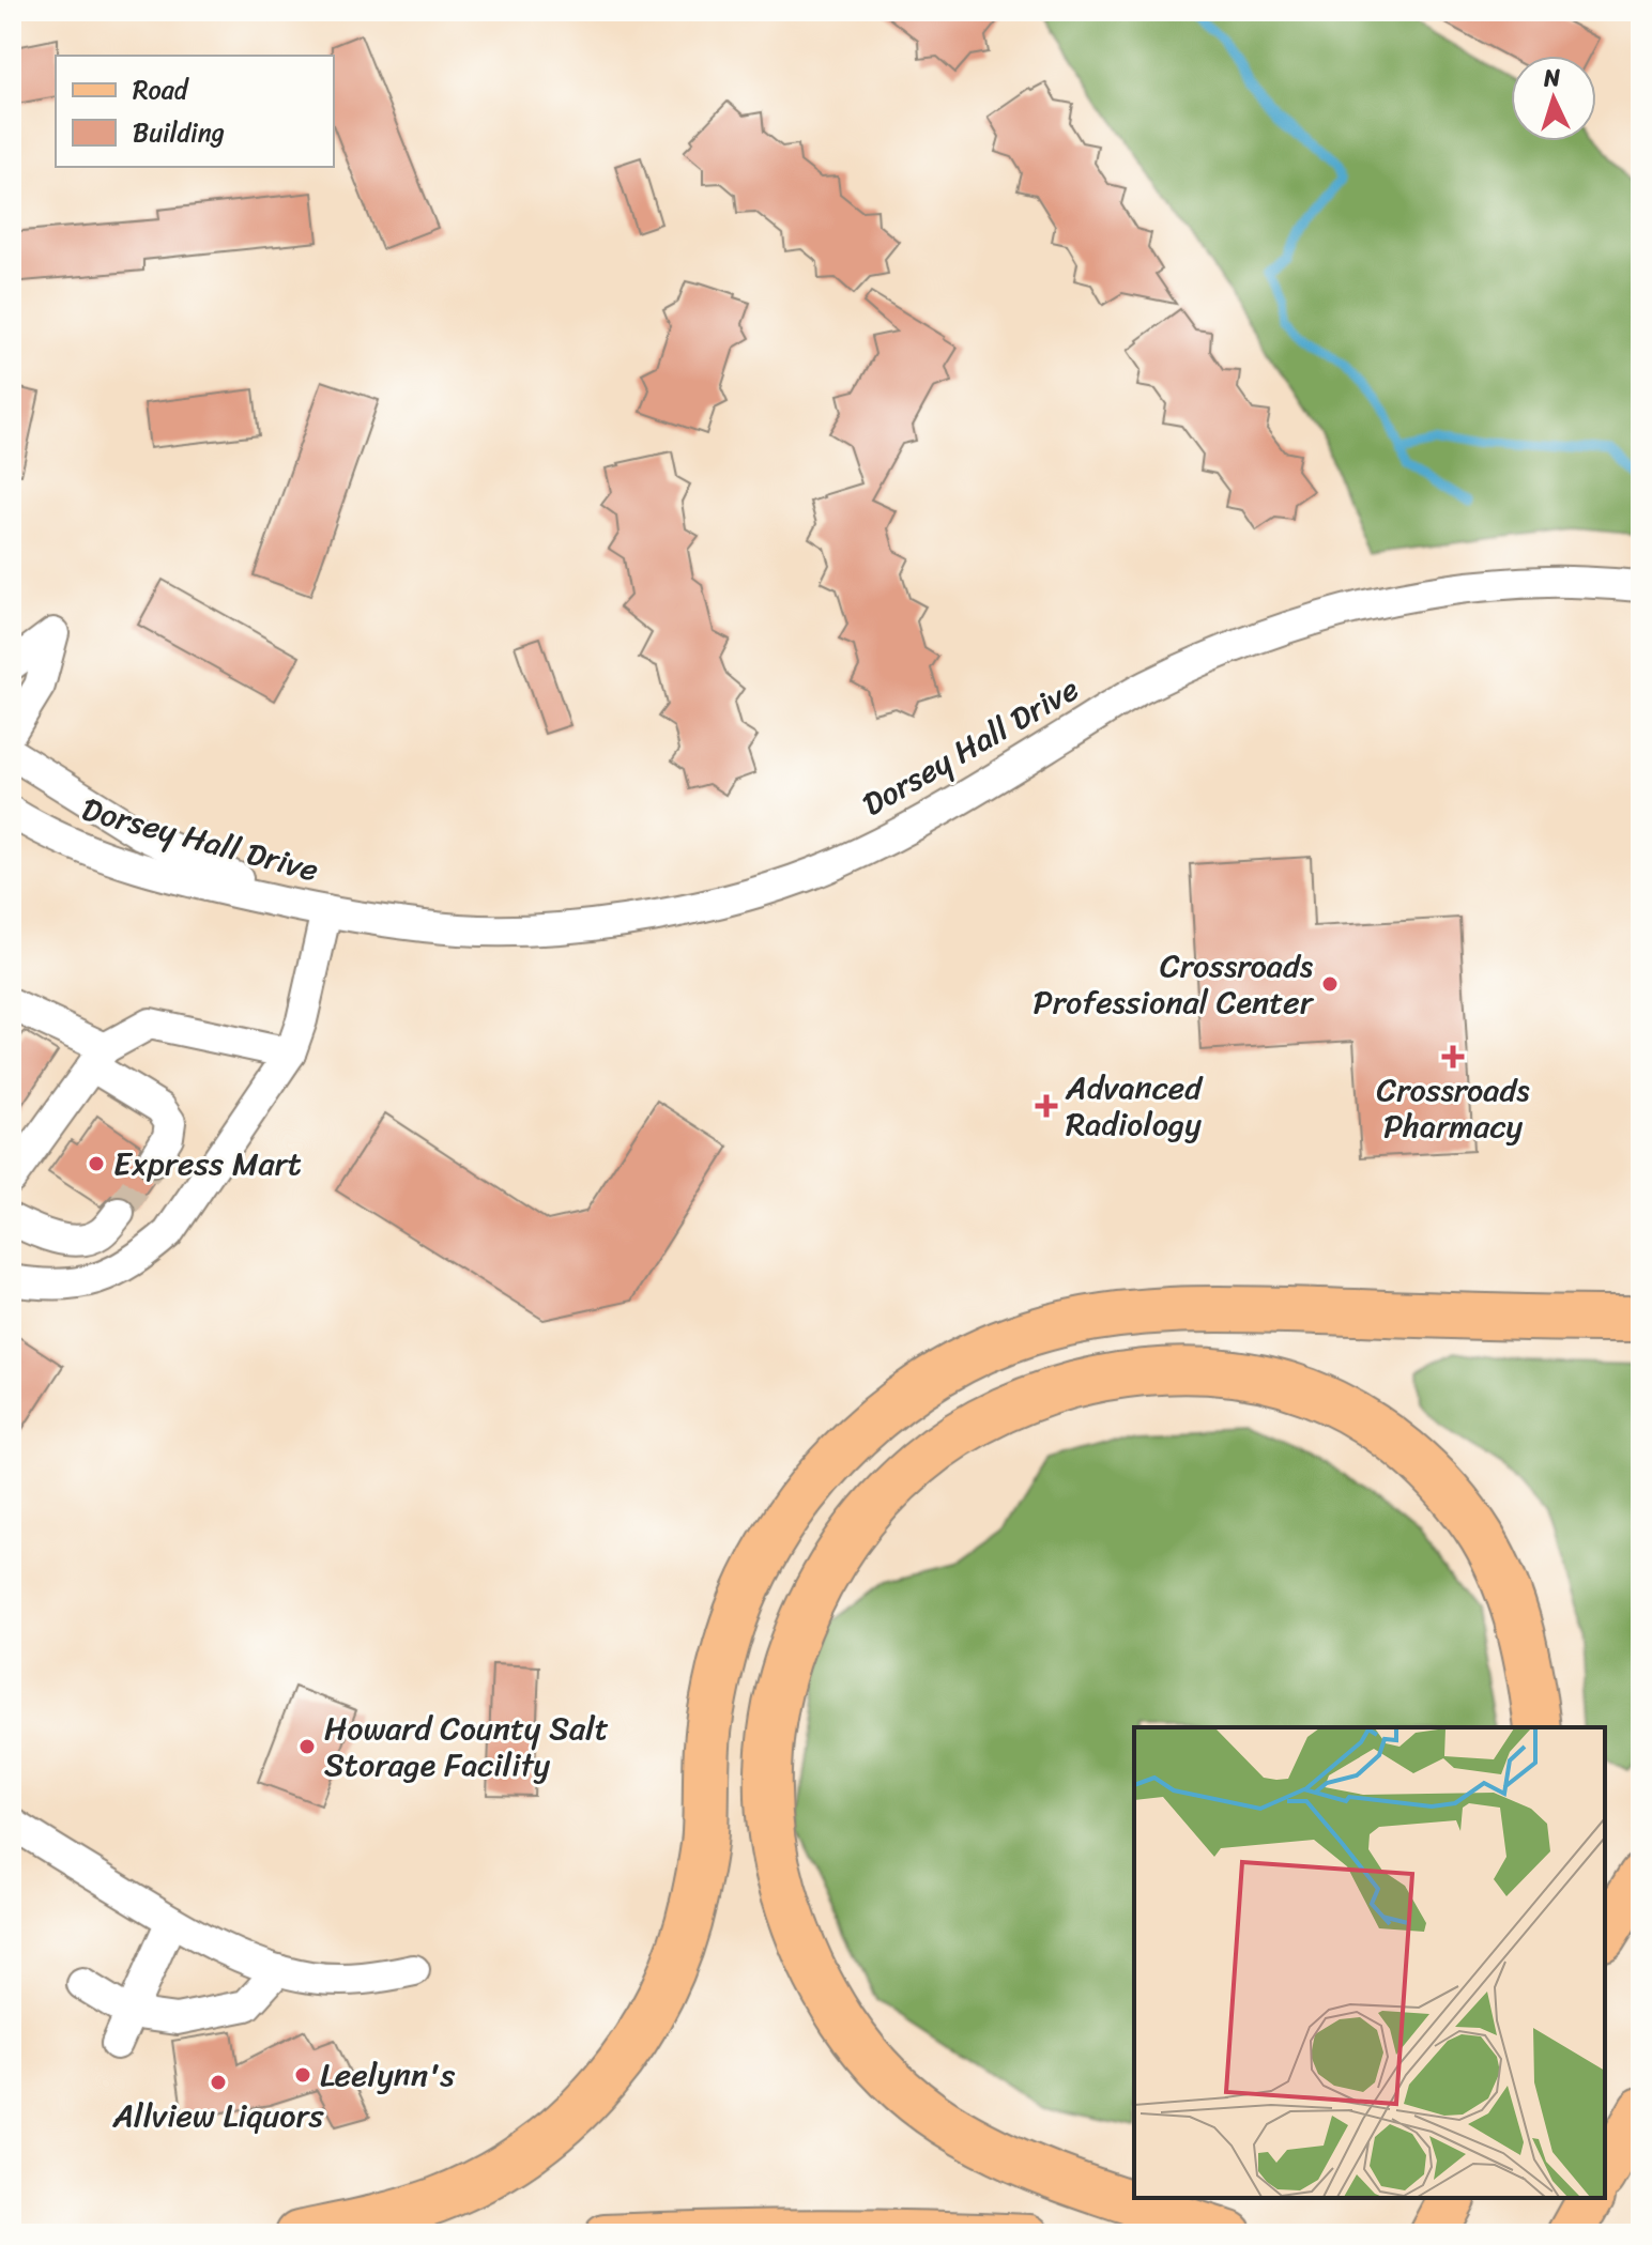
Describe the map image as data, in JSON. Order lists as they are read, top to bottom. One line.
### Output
{"streets":{"street":["Dorsey Hall Drive"]},"places":{"other":["Crossroads Professional Center","Express Mart","Howard County Salt Storage Facility","Leelynn's","Allview Liquors"],"health":["Crossroads Pharmacy","Advanced Radiology"]},"legend":["Road","Building"],"north":"top"}
